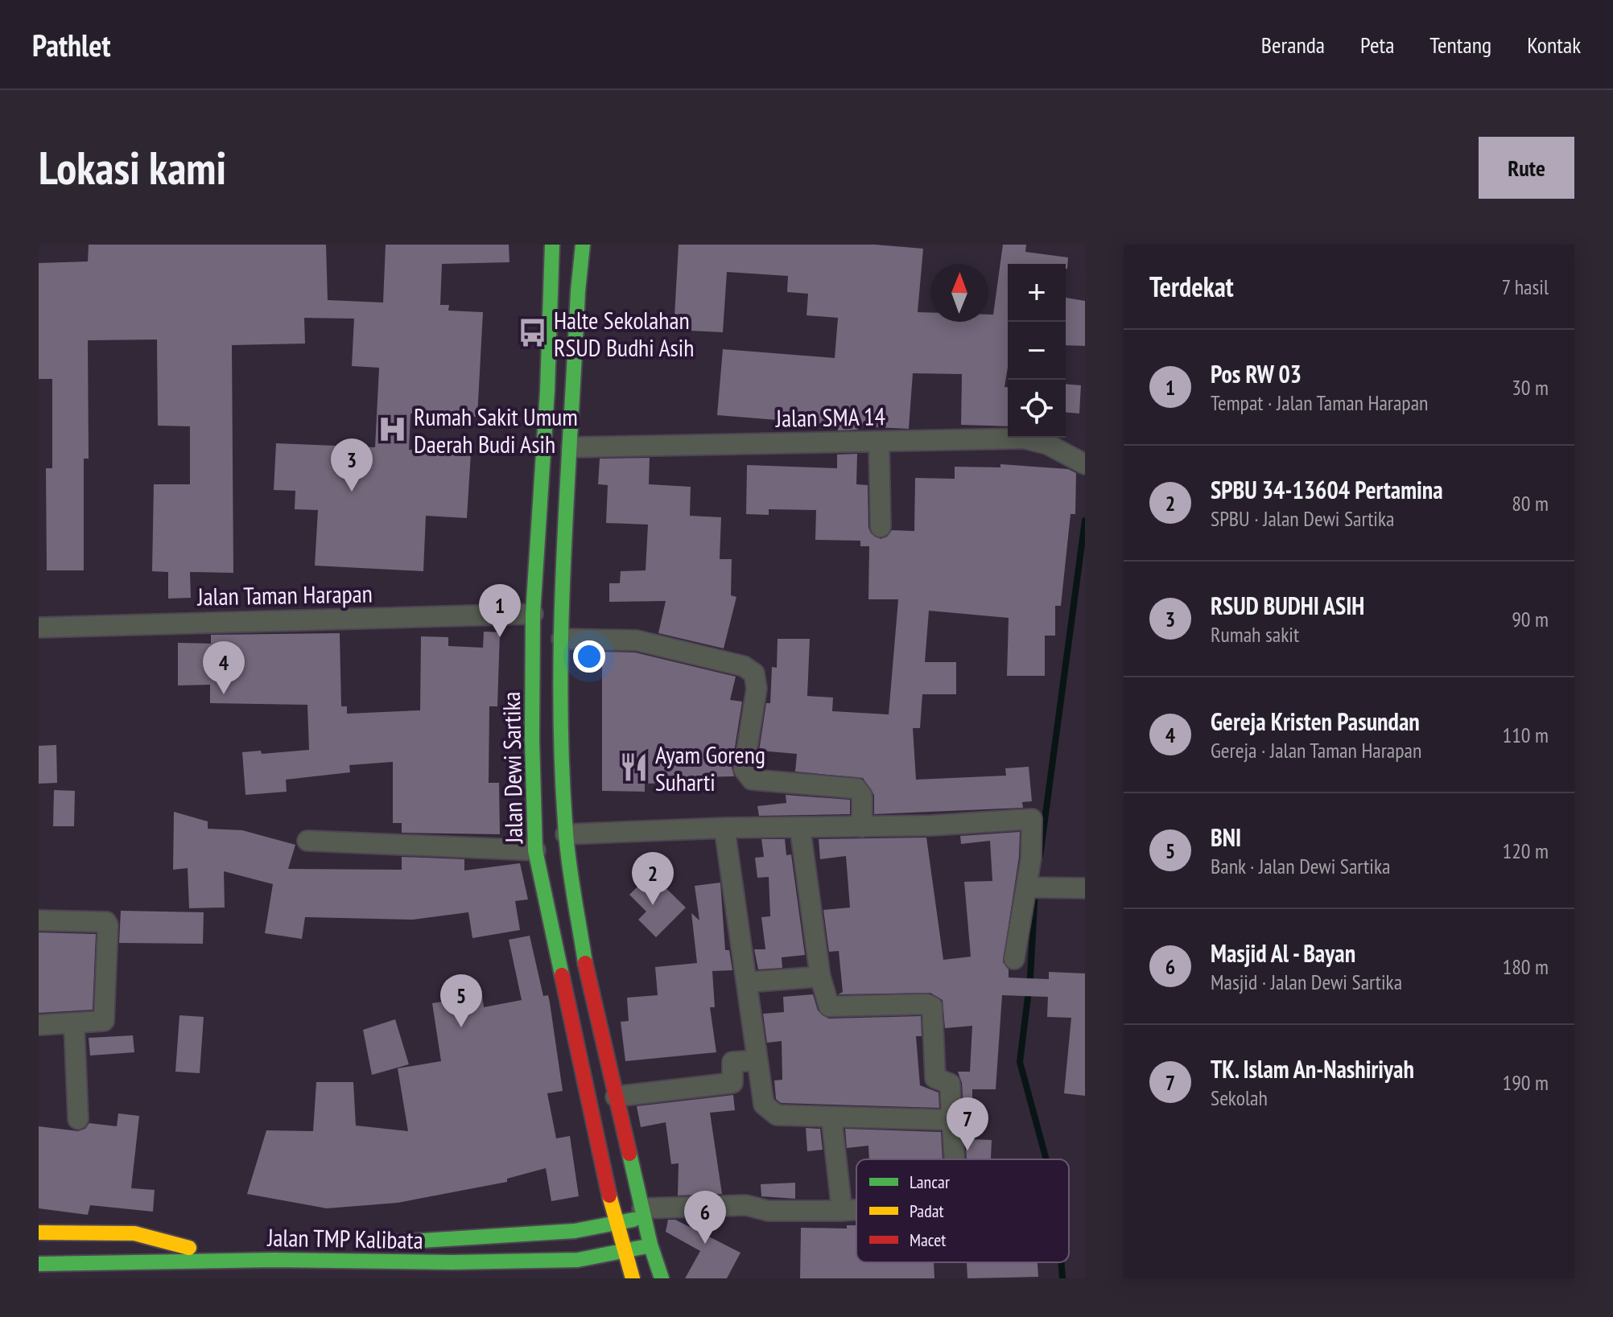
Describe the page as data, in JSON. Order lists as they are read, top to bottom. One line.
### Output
{"streets":{"main road":["Jalan Dewi Sartika","Jalan TMP Kalibata"],"street":["Jalan SMA 14","Jalan Taman Harapan"]},"crossings":[["Jalan SMA 14","Jalan Dewi Sartika"],["Jalan Taman Harapan","Jalan Dewi Sartika"],["Jalan Dewi Sartika","Jalan TMP Kalibata"]],"places":{"bus stop":["Halte Sekolahan RSUD Budhi Asih"],"hospital":["Rumah Sakit Umum Daerah Budi Asih"],"restaurant":["Ayam Goreng Suharti"]},"legend":["Lancar","Padat","Macet"],"north":"top","page":{"header":"Pathlet","nav":["Beranda","Peta","Tentang","Kontak"],"buttons":"Rute","title":"Lokasi kami","heading":["Terdekat","7 hasil"],"map_buttons":["+","−"],"list":[{"mark":"1","name":"Pos RW 03","note":"Tempat · Jalan Taman Harapan","value":"30 m"},{"mark":"2","name":"SPBU 34-13604 Pertamina","note":"SPBU · Jalan Dewi Sartika","value":"80 m"},{"mark":"3","name":"RSUD BUDHI ASIH","note":"Rumah sakit","value":"90 m"},{"mark":"4","name":"Gereja Kristen Pasundan","note":"Gereja · Jalan Taman Harapan","value":"110 m"},{"mark":"5","name":"BNI","note":"Bank · Jalan Dewi Sartika","value":"120 m"},{"mark":"6","name":"Masjid Al - Bayan","note":"Masjid · Jalan Dewi Sartika","value":"180 m"},{"mark":"7","name":"TK. Islam An-Nashiriyah","note":"Sekolah","value":"190 m"}],"pins":["3","1","4","2","5","7","6"]}}
